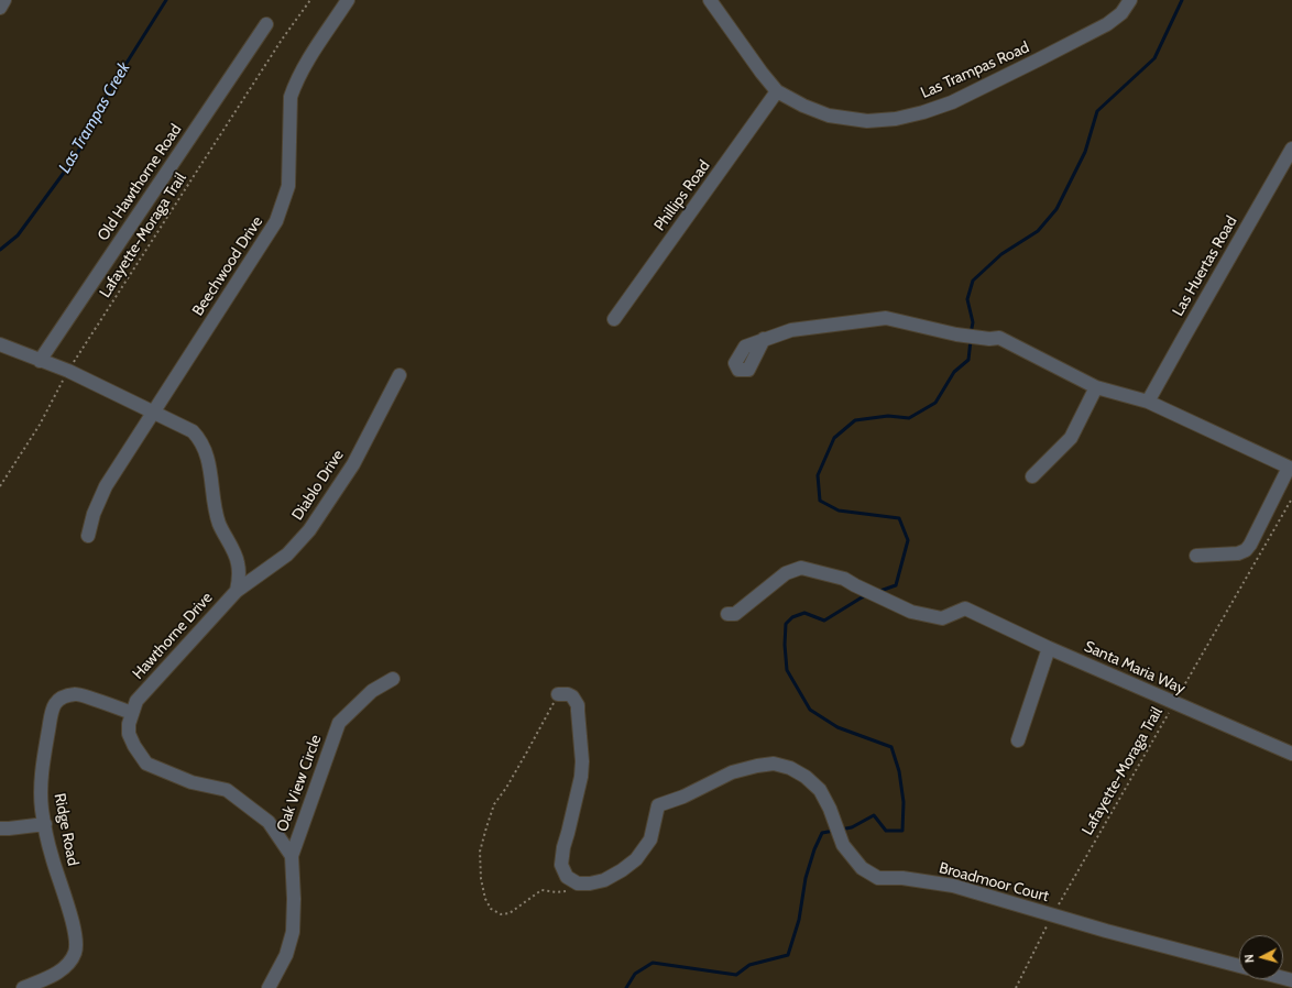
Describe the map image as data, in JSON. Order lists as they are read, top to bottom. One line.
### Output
{"streets":{"street":["Las Trampas Road","Old Hawthorne Road","Phillips Road","Beechwood Drive","Las Huertas Road","Diablo Drive","Hawthorne Drive","Santa Maria Way","Oak View Circle","Ridge Road","Broadmoor Court"],"path":["Lafayette-Moraga Trail"]},"crossings":[["Las Trampas Road","Phillips Road"],["Old Hawthorne Road","Hawthorne Drive"],["Lafayette-Moraga Trail","Hawthorne Drive"],["Lafayette-Moraga Trail","Santa Maria Way"],["Lafayette-Moraga Trail","Broadmoor Court"],["Beechwood Drive","Hawthorne Drive"],["Diablo Drive","Hawthorne Drive"],["Hawthorne Drive","Oak View Circle"],["Hawthorne Drive","Ridge Road"]],"water":["Las Trampas Creek"],"north":"left"}
